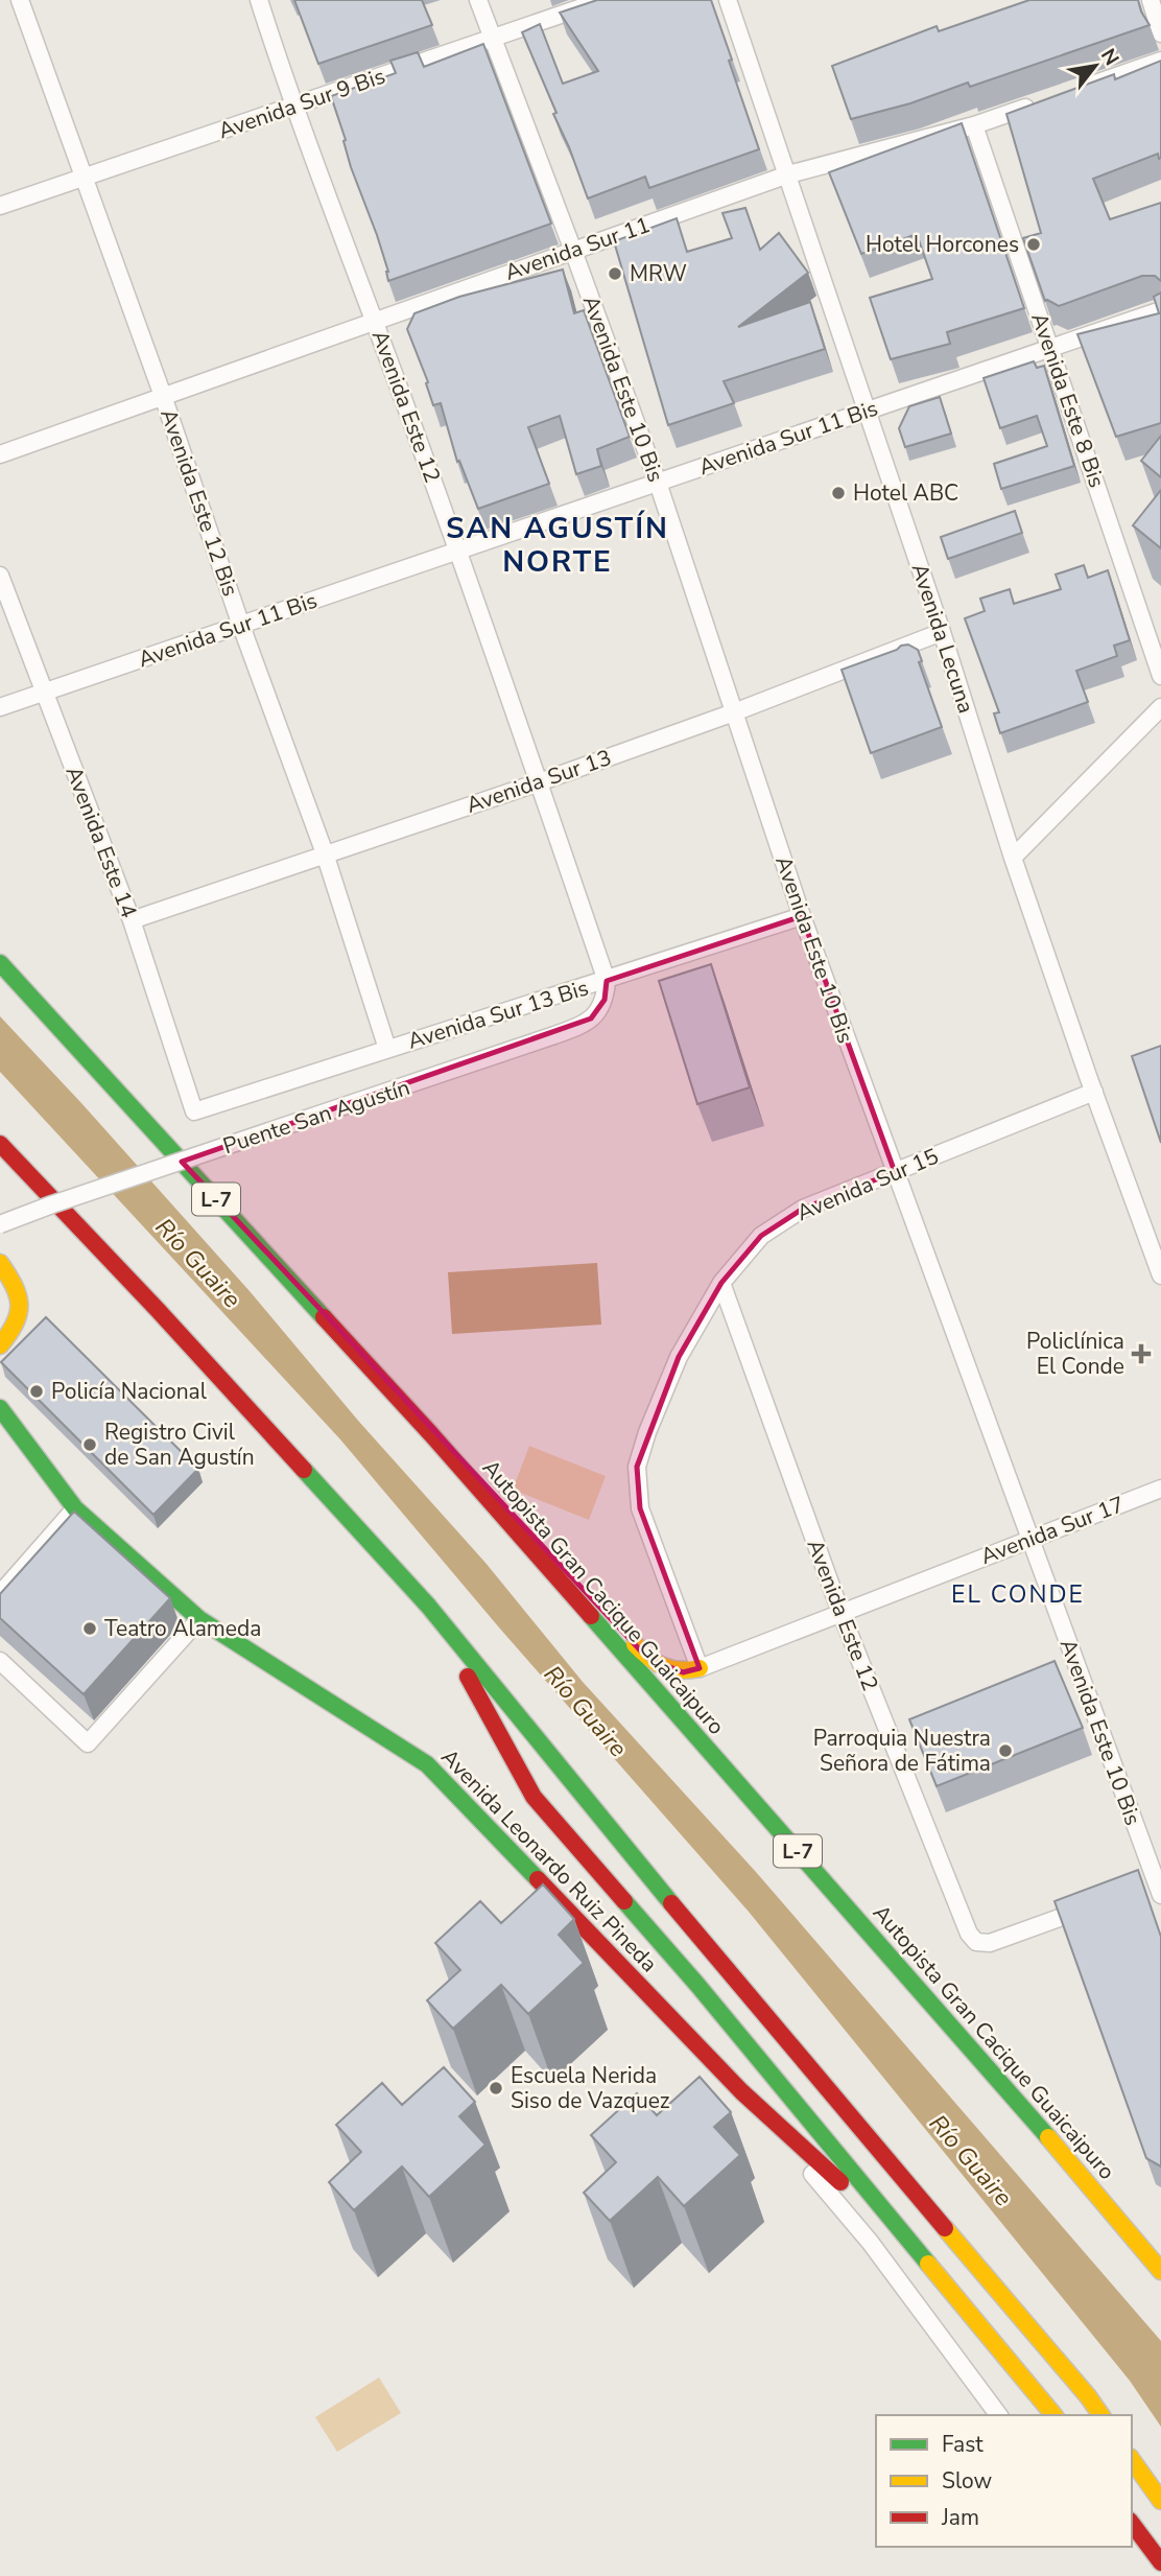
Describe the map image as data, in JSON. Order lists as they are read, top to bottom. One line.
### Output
{"streets":{"main road":["L-7","Autopista Gran Cacique Guaicaipuro","Avenida Leonardo Ruiz Pineda"],"street":["Avenida Sur 9 Bis","Avenida Sur 11","Avenida Este 10 Bis","Avenida Este 8 Bis","Avenida Este 12","Avenida Sur 11 Bis","Avenida Este 12 Bis","Avenida Lecuna","Avenida Sur 13","Avenida Este 14","Avenida Sur 13 Bis","Puente San Agustín","Avenida Sur 15","Avenida Sur 17"]},"crossings":[["Avenida Sur 9 Bis","Avenida Este 10 Bis"],["Avenida Sur 9 Bis","Avenida Este 12"],["Avenida Sur 9 Bis","Avenida Este 12 Bis"],["Avenida Sur 11","Avenida Este 10 Bis"],["Avenida Sur 11","Avenida Este 8 Bis"],["Avenida Sur 11","Avenida Este 12"],["Avenida Sur 11","Avenida Este 12 Bis"],["Avenida Sur 11","Avenida Lecuna"],["Avenida Este 10 Bis","Avenida Sur 11 Bis"],["Avenida Este 10 Bis","Avenida Sur 13"],["Avenida Este 10 Bis","Avenida Sur 13 Bis"],["Avenida Este 10 Bis","Avenida Sur 15"],["Avenida Este 10 Bis","Avenida Sur 17"],["Avenida Este 8 Bis","Avenida Sur 11 Bis"],["Avenida Este 12","Avenida Sur 11 Bis"],["Avenida Este 12","Avenida Sur 13"],["Avenida Este 12","Avenida Sur 13 Bis"],["Avenida Este 12","Puente San Agustín"],["Avenida Este 12","Avenida Sur 15"],["Avenida Este 12","Avenida Sur 17"],["Avenida Sur 11 Bis","Avenida Este 12 Bis"],["Avenida Sur 11 Bis","Avenida Lecuna"],["Avenida Sur 11 Bis","Avenida Este 14"],["Avenida Este 12 Bis","Avenida Sur 13"],["Avenida Este 12 Bis","Avenida Sur 13 Bis"],["Avenida Lecuna","Avenida Sur 13"],["Avenida Lecuna","Avenida Sur 15"],["Avenida Sur 13","Avenida Este 14"],["Avenida Este 14","Avenida Sur 13 Bis"],["Avenida Sur 13 Bis","Puente San Agustín"],["Avenida Sur 15","Avenida Sur 17"]],"districts":["SAN AGUSTÍN NORTE","EL CONDE"],"water":["Río Guaire"],"places":{"other":["Hotel Horcones","MRW","Hotel ABC","Policía Nacional","Registro Civil de San Agustín","Teatro Alameda","Parroquia Nuestra Señora de Fátima","Escuela Nerida Siso de Vazquez"],"health":["Policlínica El Conde"]},"legend":["Fast","Slow","Jam"],"north":"top right"}
